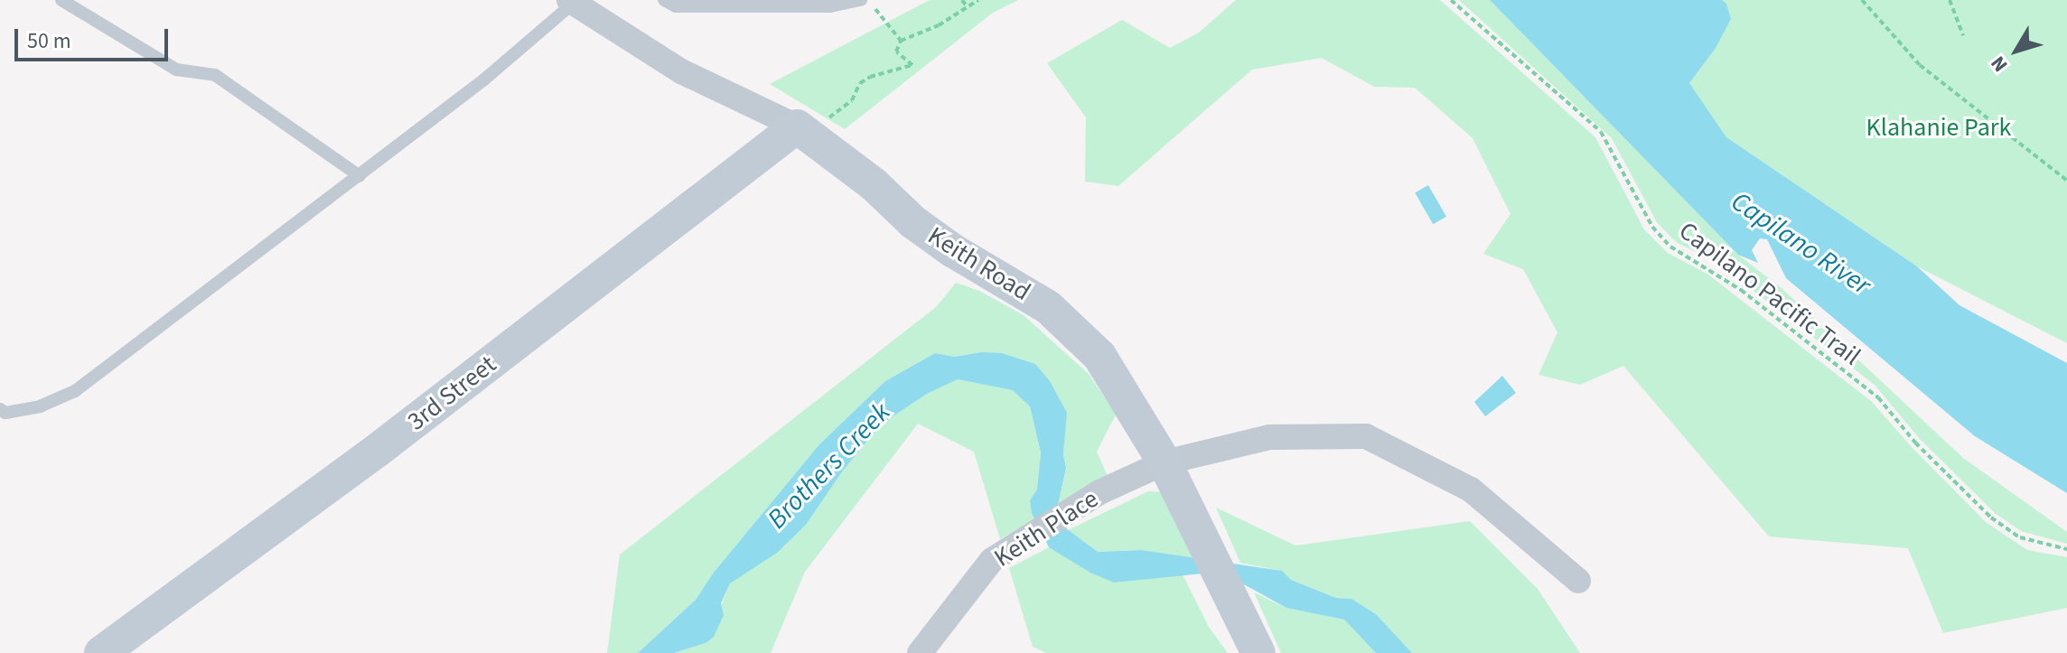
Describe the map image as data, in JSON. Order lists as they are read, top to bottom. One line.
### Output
{"streets":{"street":["Keith Road","3rd Street","Keith Place"],"path":["Capilano Pacific Trail"]},"crossings":[["Keith Road","3rd Street"],["Keith Road","Keith Place"]],"water":["Capilano River","Brothers Creek"],"parks":["Klahanie Park"],"scale_bar":"50 m","north":"bottom left"}
